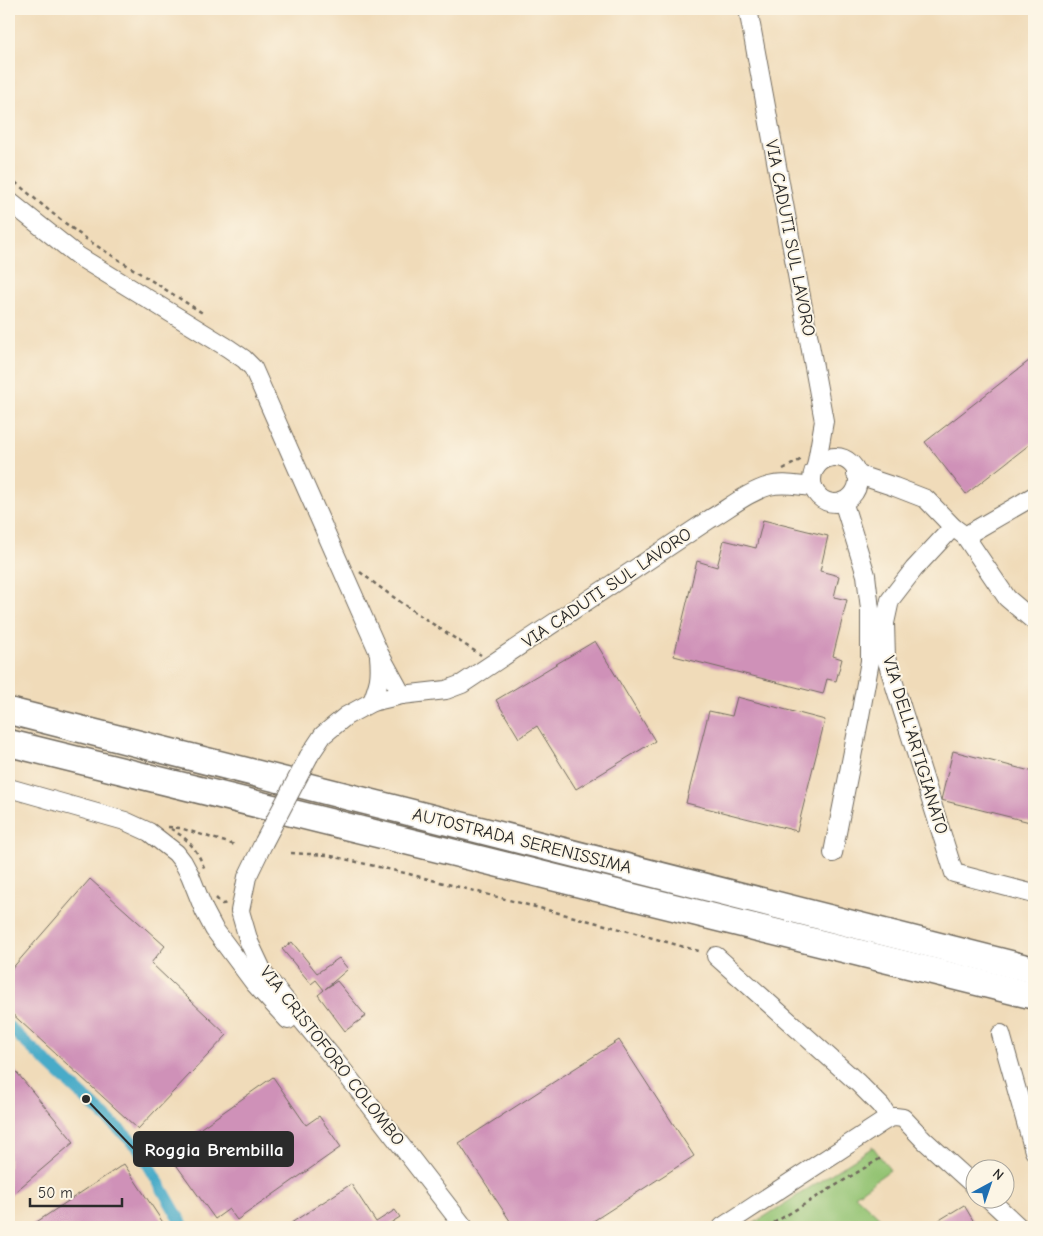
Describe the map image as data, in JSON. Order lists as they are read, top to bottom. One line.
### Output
{"streets":{"highway":["AUTOSTRADA SERENISSIMA"],"street":["VIA CADUTI SUL LAVORO","VIA DELL'ARTIGIANATO","VIA CRISTOFORO COLOMBO"]},"crossings":[["VIA CADUTI SUL LAVORO","VIA CRISTOFORO COLOMBO"]],"places":["Roggia Brembilla"],"scale_bar":"50 m","north":"top right"}
